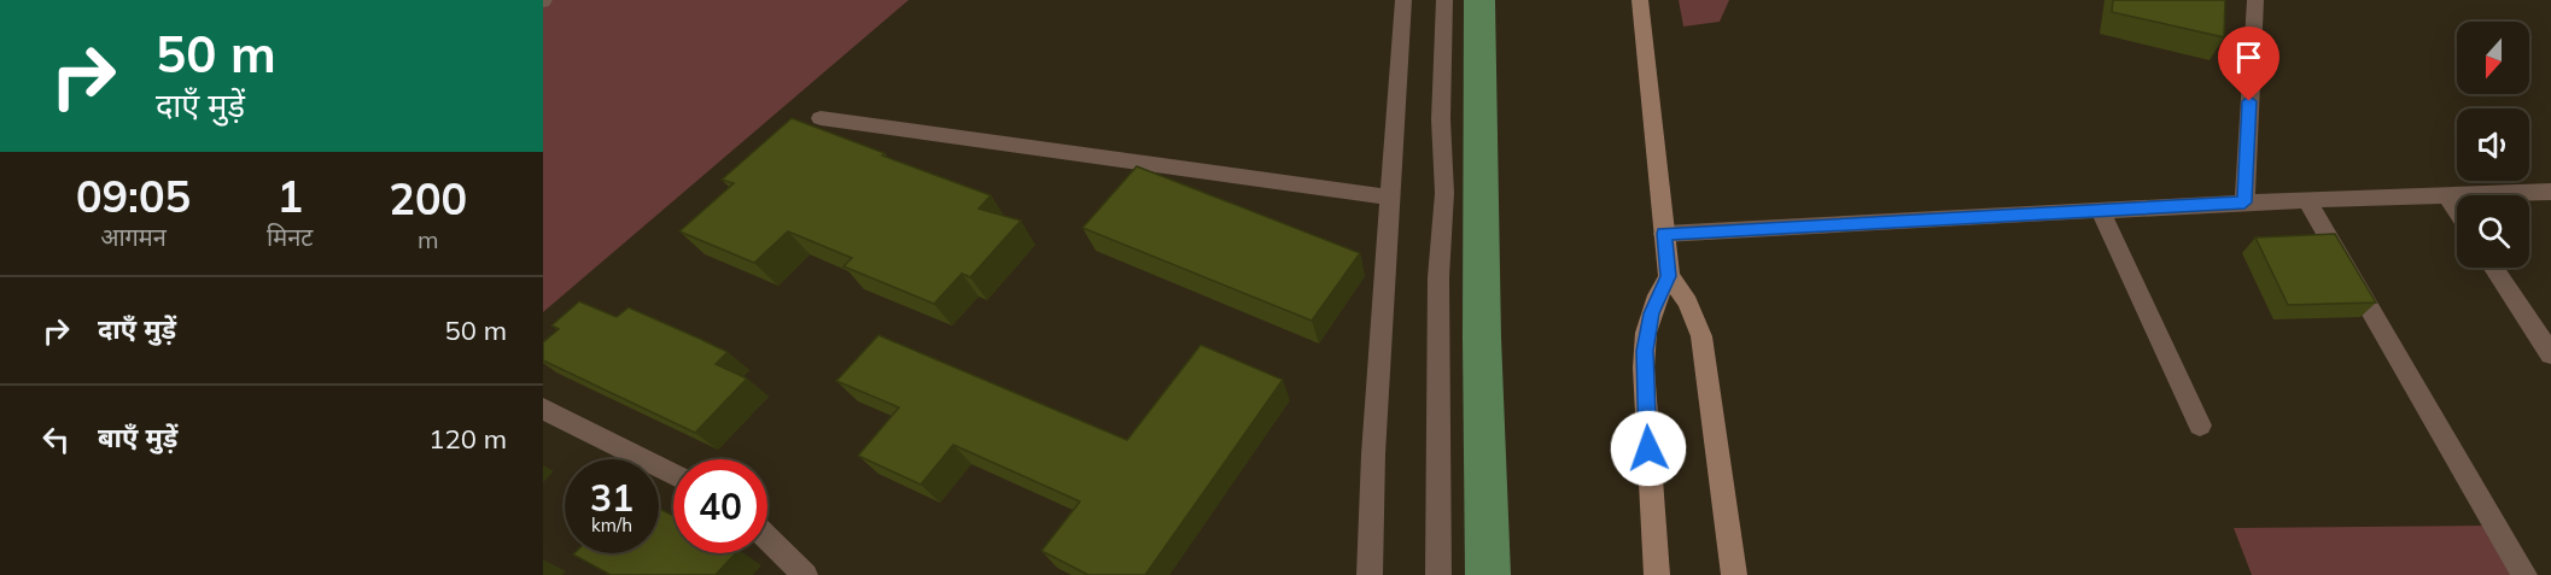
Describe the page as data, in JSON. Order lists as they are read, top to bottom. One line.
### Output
{"north":"bottom","page":{"turn":["50 m","दाएँ मुड़ें"],"eta":["09:05","आगमन","1","मिनट","200","m"],"list":[{"name":"दाएँ मुड़ें","value":"50 m"},{"name":"बाएँ मुड़ें","value":"120 m"}],"speed":"31 km/h","limit":"40"}}
